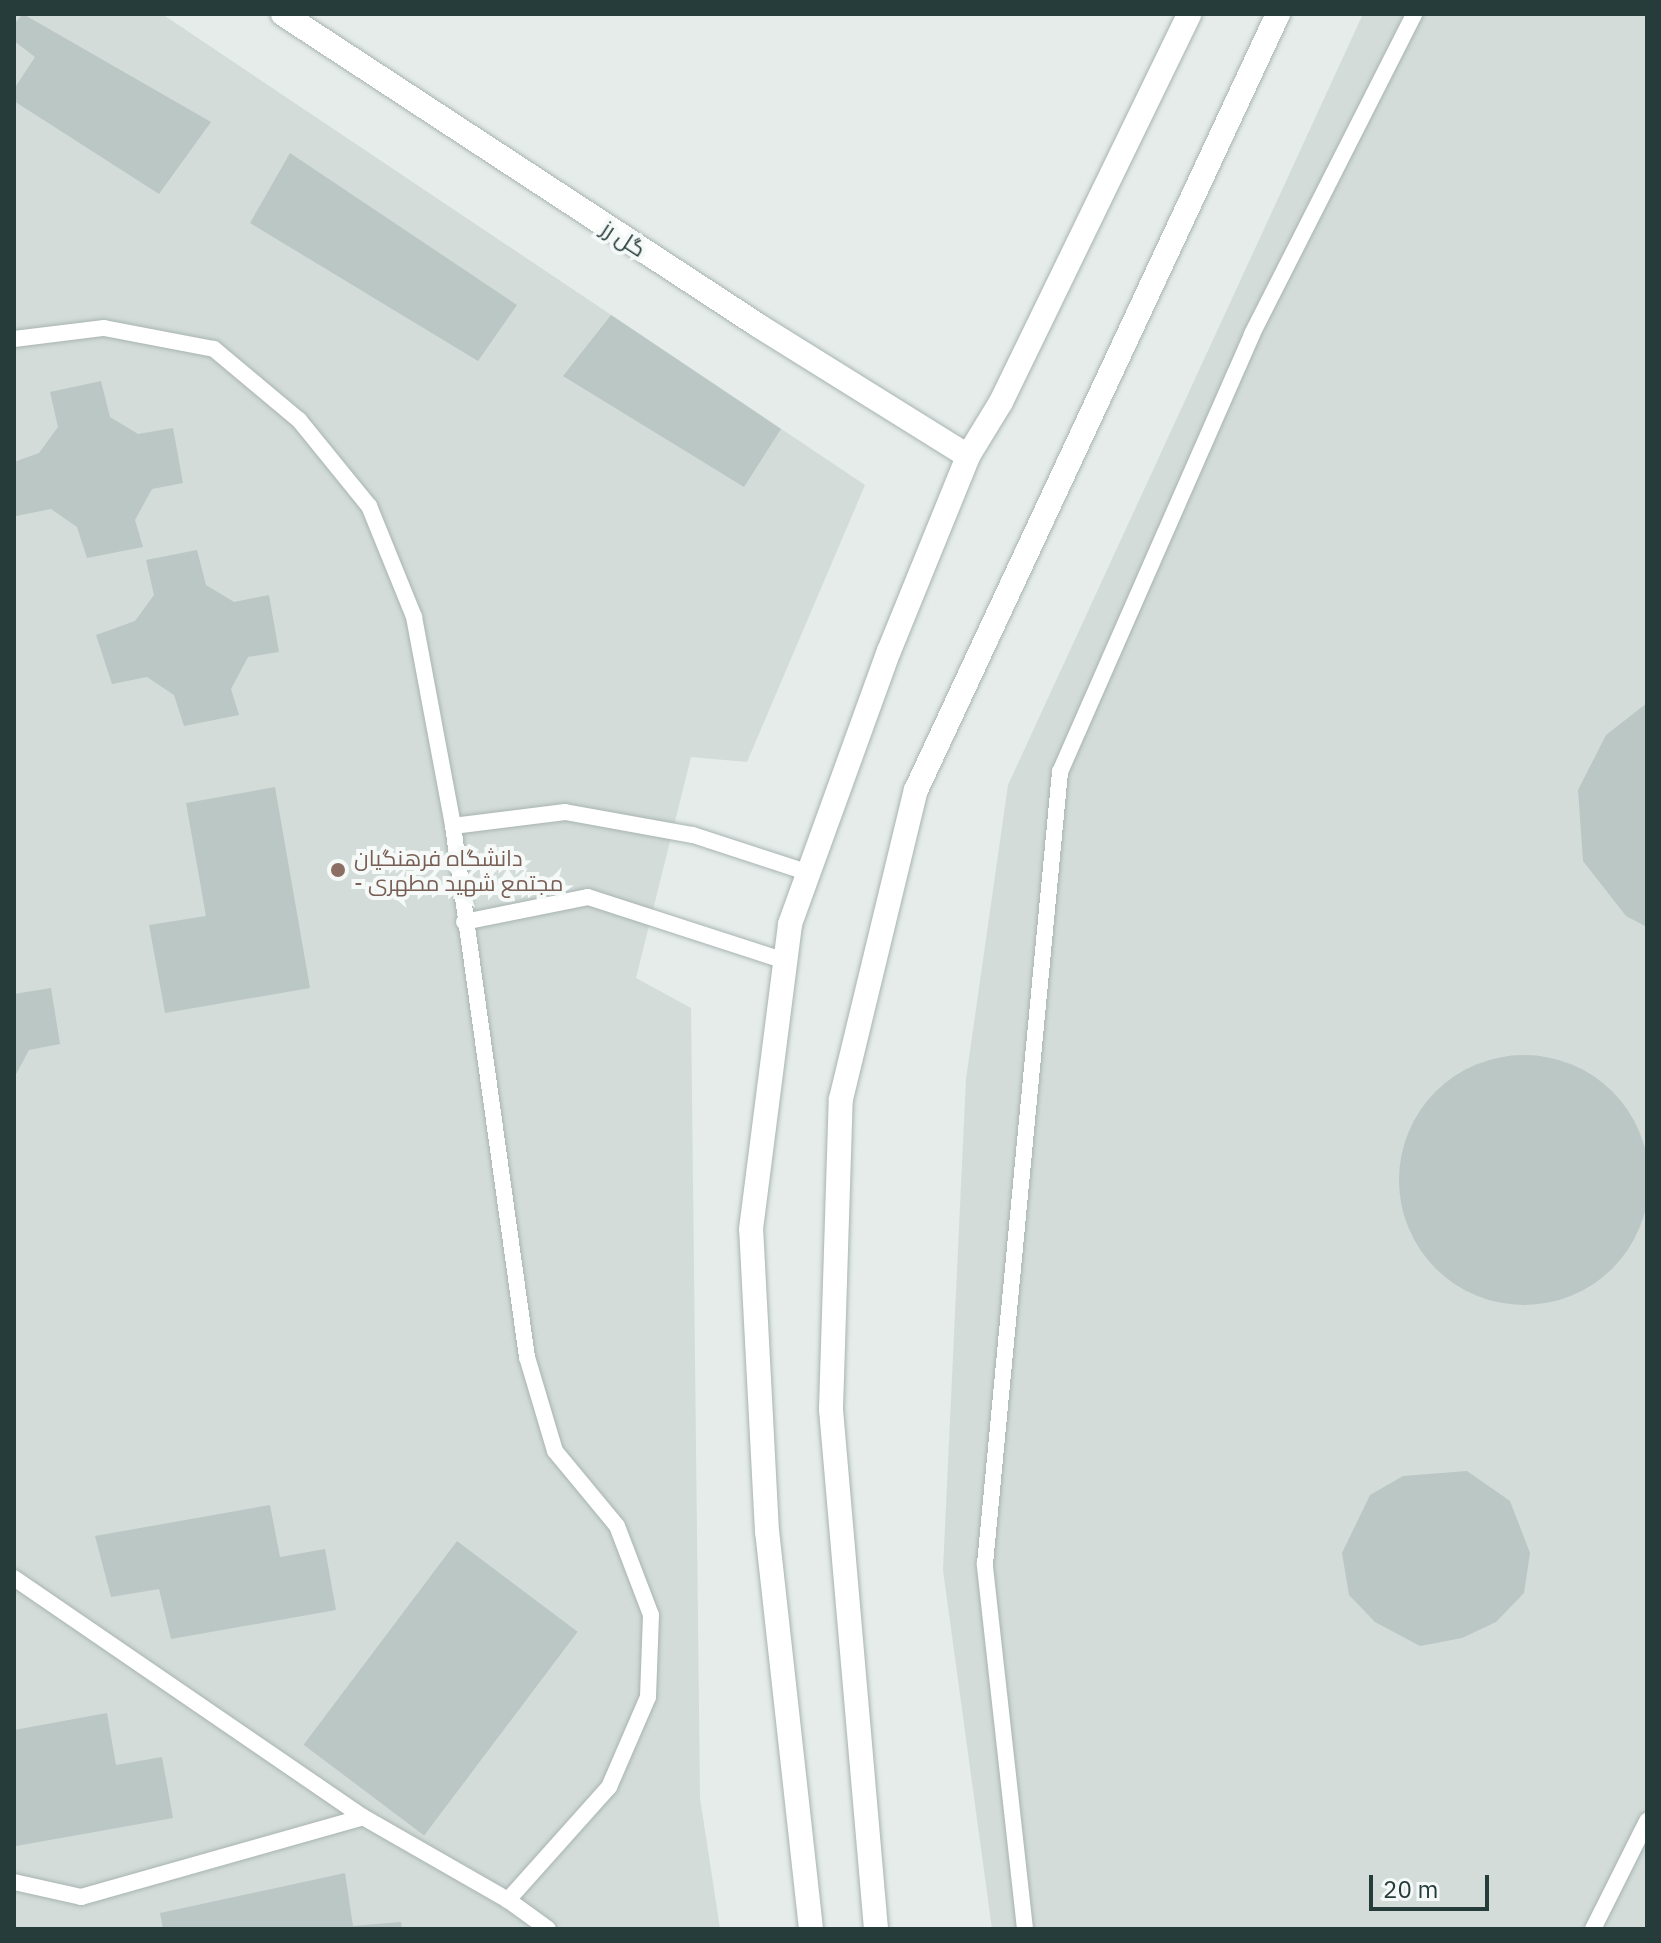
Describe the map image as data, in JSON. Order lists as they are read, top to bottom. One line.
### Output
{"streets":{"main road":["گل رز"]},"places":["دانشگاه فرهنگیان - مجتمع شهید مطهری"],"scale_bar":"20 m"}
